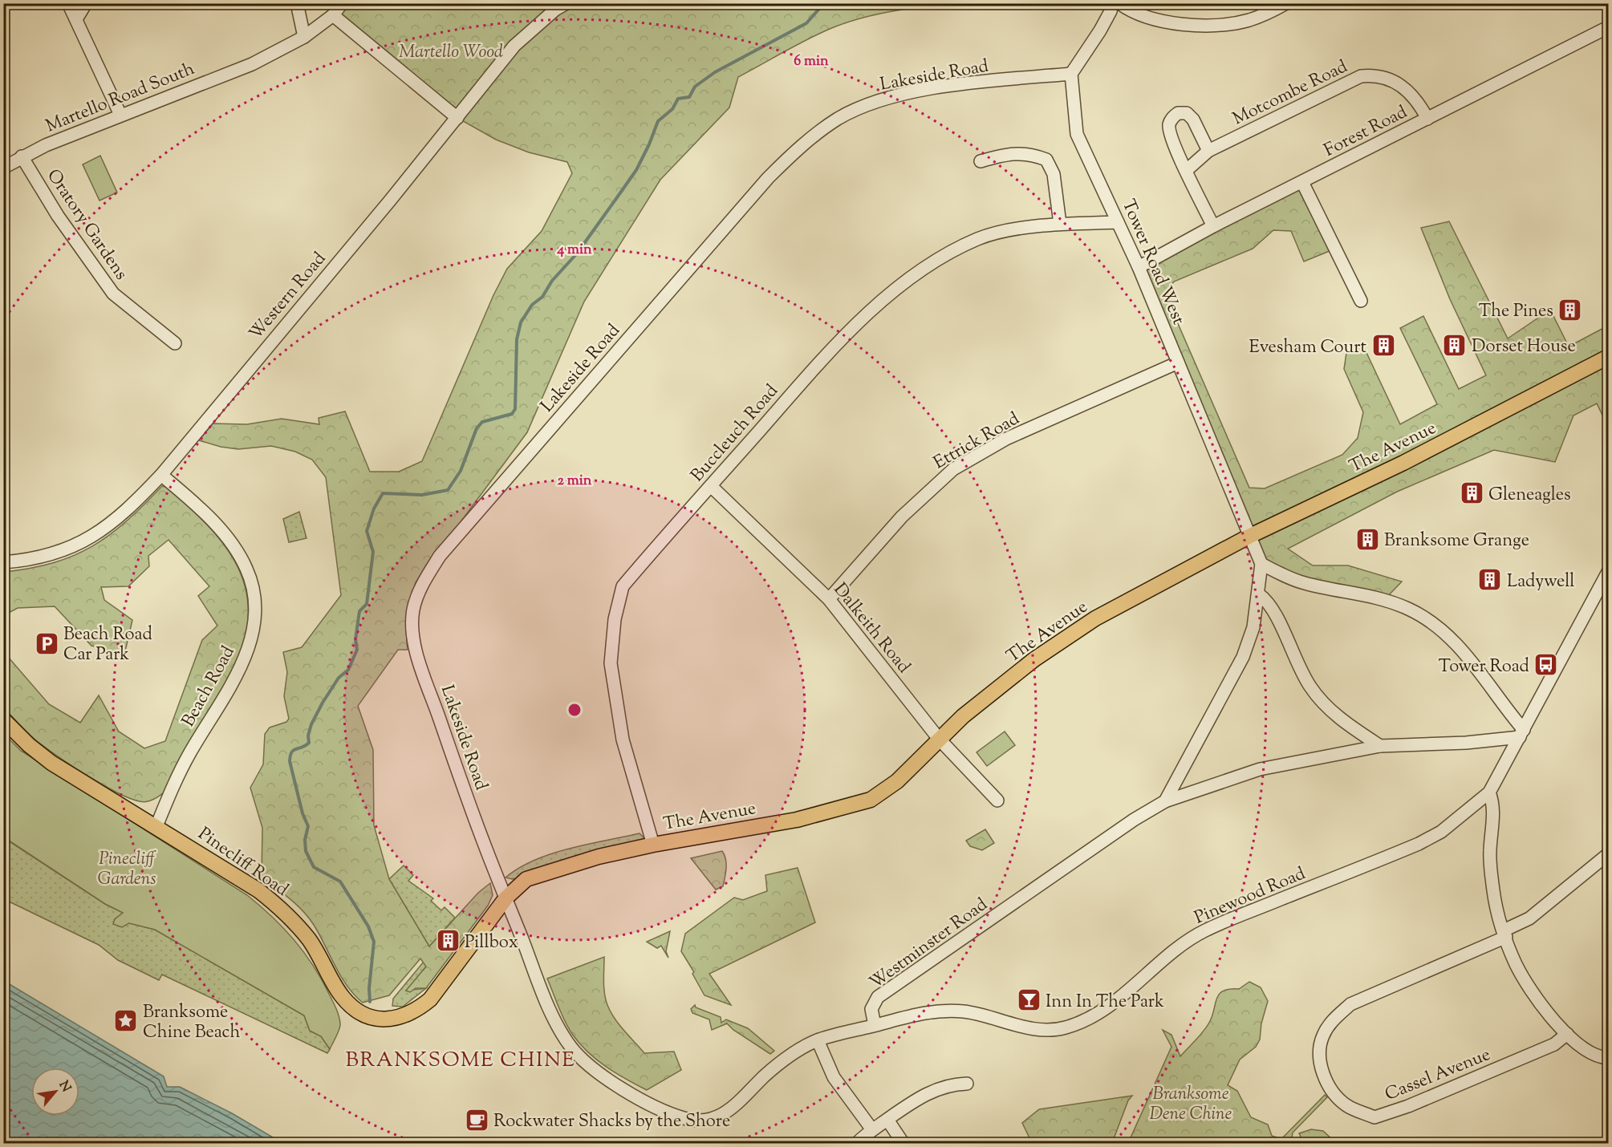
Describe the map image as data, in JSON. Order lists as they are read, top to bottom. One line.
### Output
{"streets":{"main road":["The Avenue","Pinecliff Road"],"street":["Lakeside Road","Motcombe Road","Martello Road South","Forest Road","Oratory Gardens","Tower Road West","Western Road","Buccleuch Road","Ettrick Road","Dalkeith Road","Beach Road","Pinewood Road","Westminster Road","Cassel Avenue"]},"crossings":[["Lakeside Road","Tower Road West"],["Lakeside Road","The Avenue"],["Lakeside Road","Pinecliff Road"],["Motcombe Road","Forest Road"],["Martello Road South","Oratory Gardens"],["Forest Road","Tower Road West"],["Tower Road West","Buccleuch Road"],["Tower Road West","Ettrick Road"],["Tower Road West","The Avenue"],["Western Road","Beach Road"],["Buccleuch Road","The Avenue"],["Buccleuch Road","Dalkeith Road"],["Ettrick Road","Dalkeith Road"],["The Avenue","Dalkeith Road"],["The Avenue","Pinecliff Road"],["Beach Road","Pinecliff Road"],["Pinewood Road","Westminster Road"]],"districts":["BRANKSOME CHINE"],"parks":["Martello Wood","Pinecliff Gardens","Branksome Dene Chine"],"places":{"building":["The Pines","Dorset House","Evesham Court","Gleneagles","Branksome Grange","Ladywell","Pillbox"],"parking":["Beach Road Car Park"],"bus stop":["Tower Road"],"bar":["Inn In The Park"],"place":["Branksome Chine Beach"],"cafe":["Rockwater Shacks by the Shore"]},"north":"top right","rings":["6 min","4 min","2 min"]}
